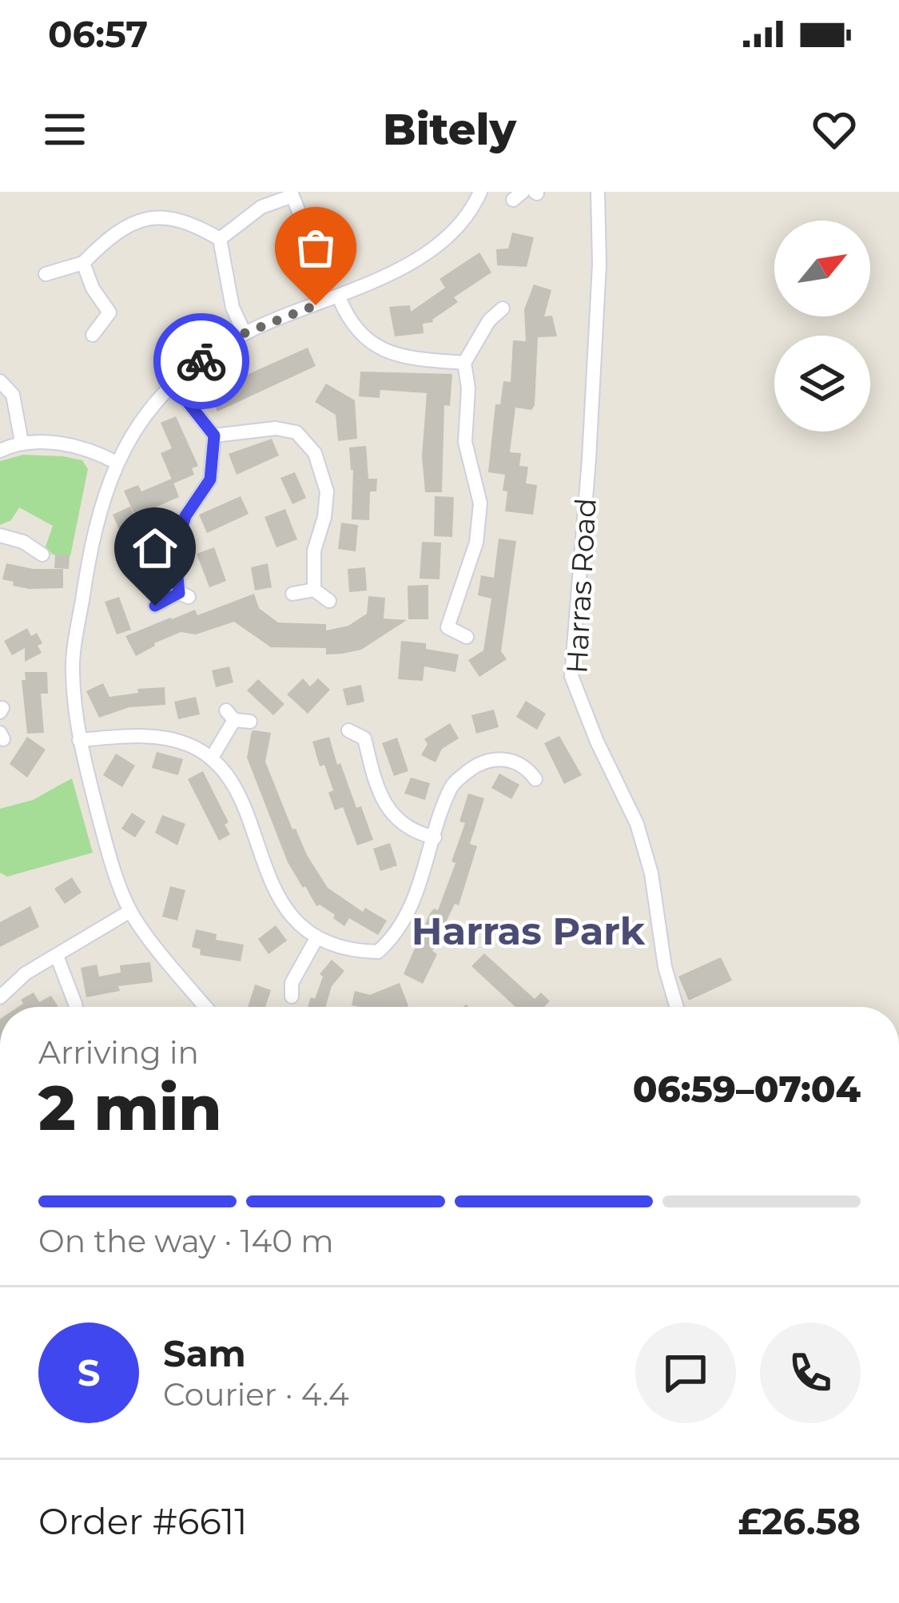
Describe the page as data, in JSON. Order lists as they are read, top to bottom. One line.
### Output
{"streets":{"street":["Harras Road"]},"districts":["Harras Park"],"north":"top right","page":{"status":"06:57","header":"Bitely","heading":["2 min","Arriving in","06:59–07:04"],"panel":["Sam","Courier · 4.4","Order #6611","£26.58"],"bar":"On the way · 140 m","round":"S"}}
